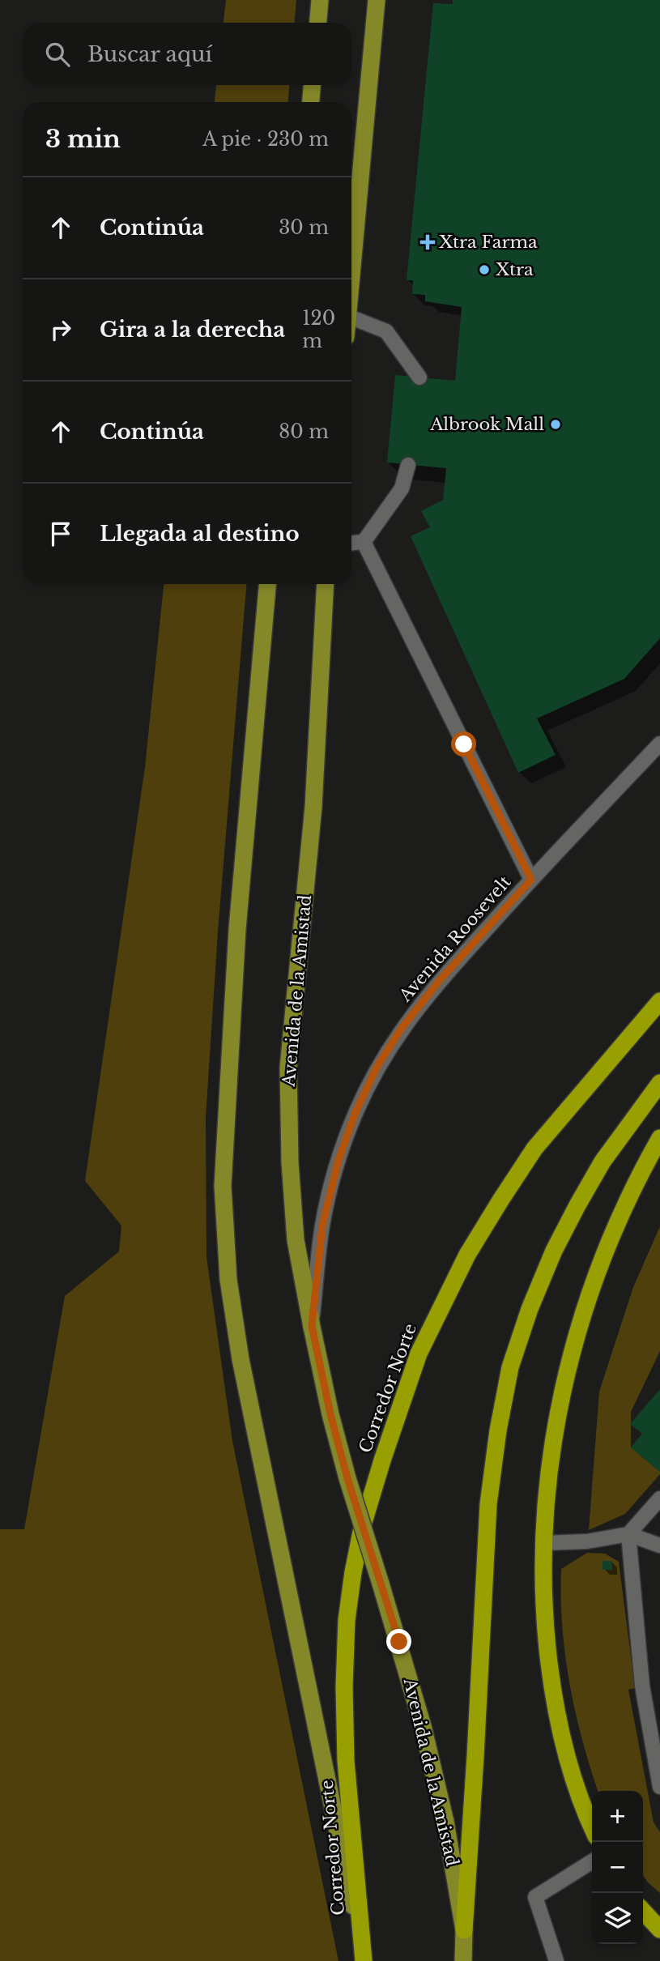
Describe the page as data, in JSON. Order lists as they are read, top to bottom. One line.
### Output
{"streets":{"highway":["Corredor Norte"],"main road":["Avenida de la Amistad"],"lane":["Avenida Roosevelt"]},"crossings":[["Avenida Roosevelt","Avenida de la Amistad"]],"places":{"health":["Xtra Farma"],"other":["Xtra","Albrook Mall"]},"page":{"search":"Buscar aquí","heading":["3 min","A pie · 230 m"],"list":[["Continúa","30 m"],["Gira a la derecha","120 m"],["Continúa","80 m"],"Llegada al destino"],"map_buttons":["+","−"]}}
